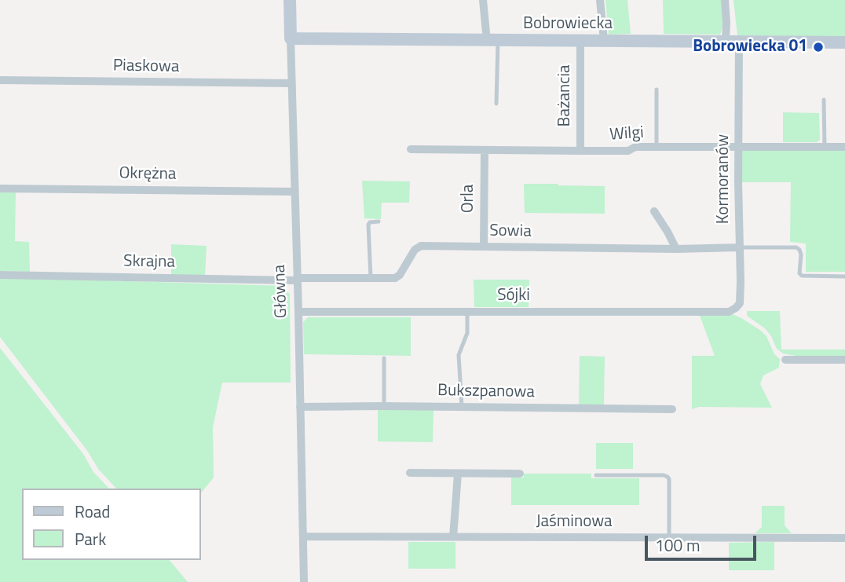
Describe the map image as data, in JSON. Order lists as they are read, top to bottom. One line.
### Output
{"streets":{"street":["Bobrowiecka","Piaskowa","Bażancia","Wilgi","Okrężna","Kormoranów","Orla","Sowia","Skrajna","Główna","Sójki","Bukszpanowa","Jaśminowa"]},"crossings":[["Bobrowiecka","Bażancia"],["Bobrowiecka","Kormoranów"],["Bobrowiecka","Główna"],["Piaskowa","Główna"],["Bażancia","Wilgi"],["Wilgi","Kormoranów"],["Wilgi","Orla"],["Okrężna","Główna"],["Kormoranów","Sowia"],["Kormoranów","Sójki"],["Orla","Sowia"],["Sowia","Skrajna"],["Sowia","Główna"],["Skrajna","Główna"],["Główna","Sójki"],["Główna","Bukszpanowa"],["Główna","Jaśminowa"]],"places":["Bobrowiecka 01"],"legend":["Road","Park"],"scale_bar":"100 m"}
